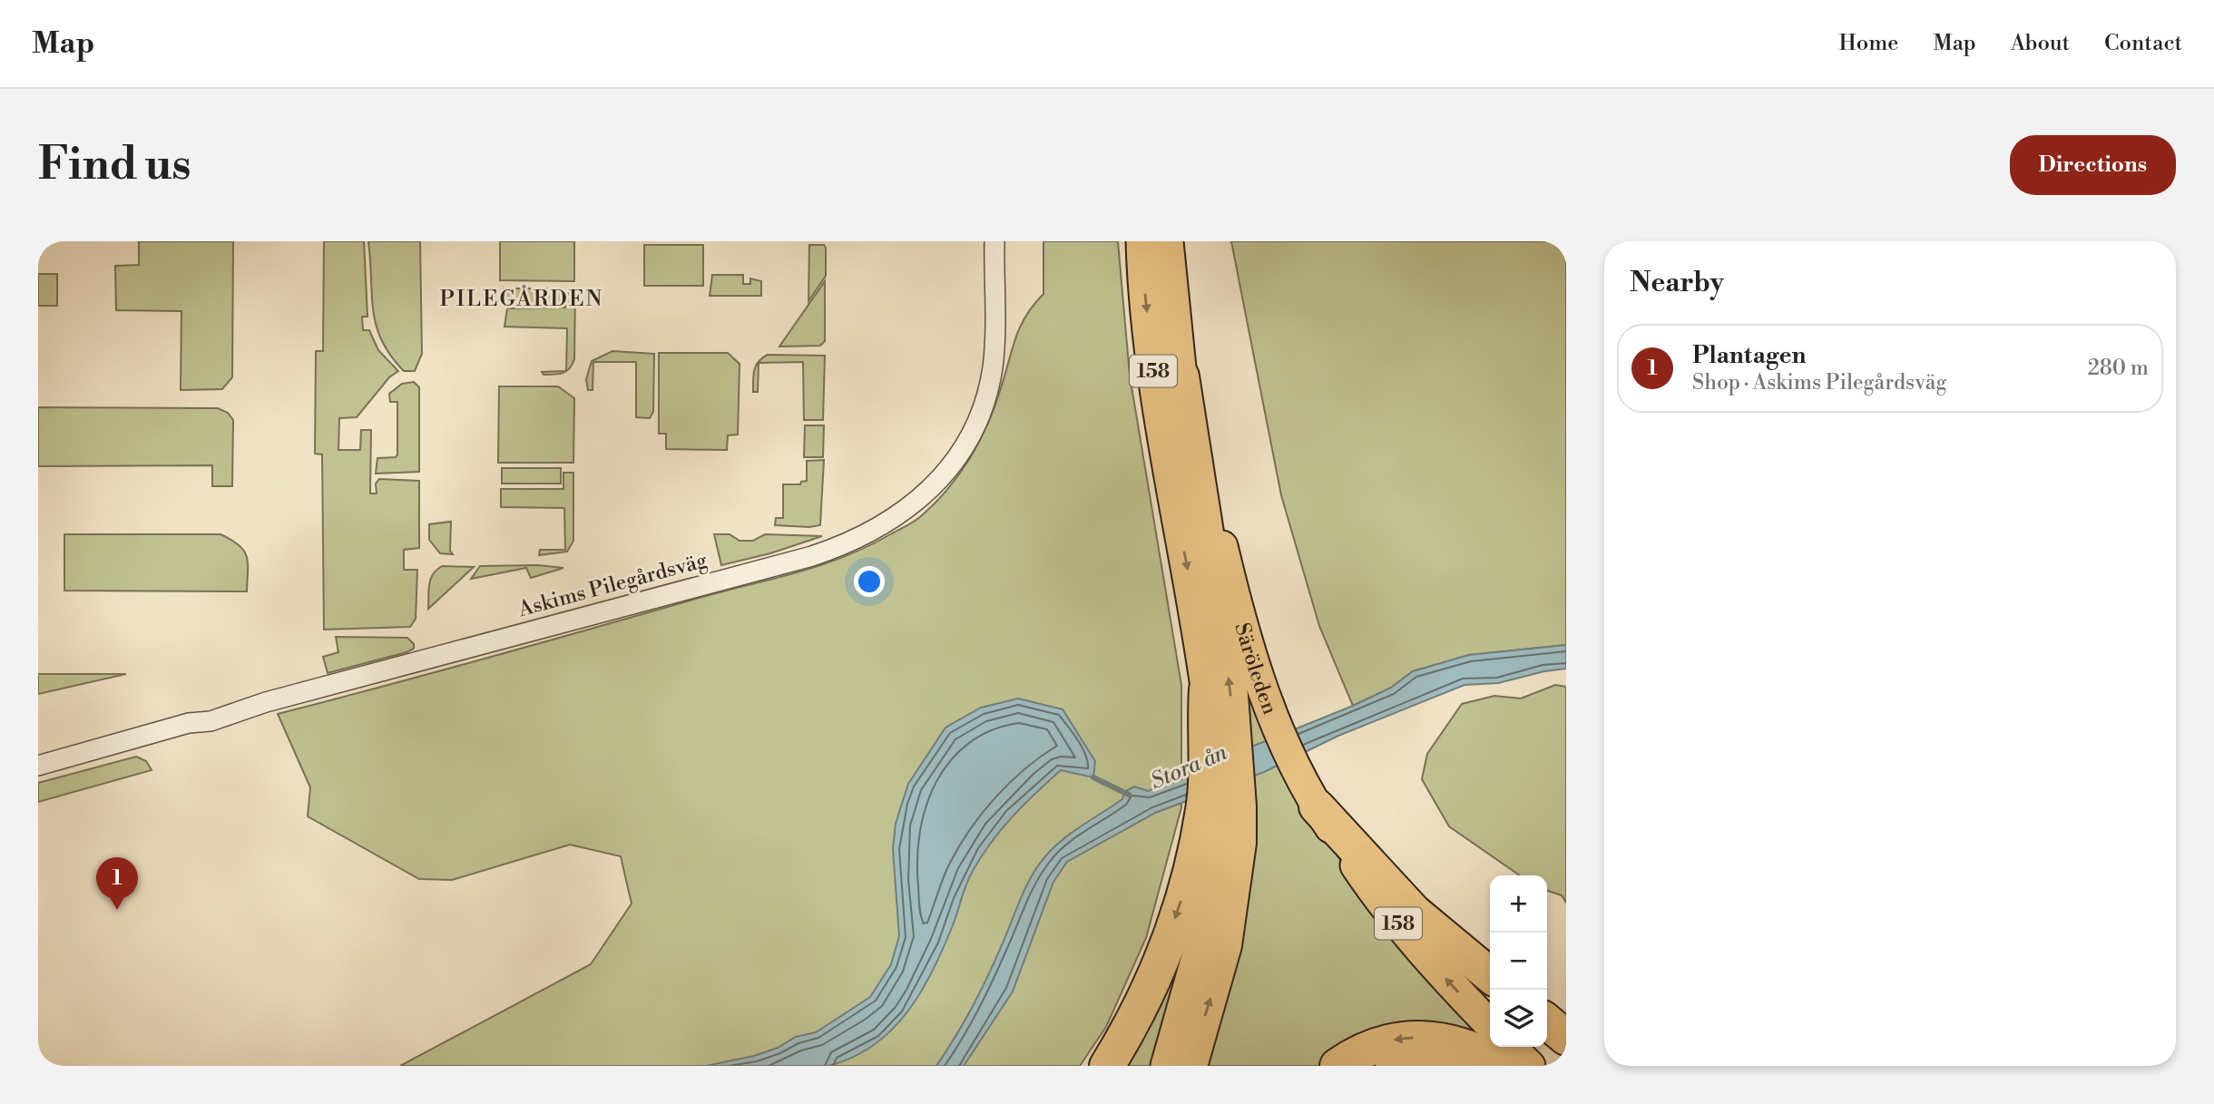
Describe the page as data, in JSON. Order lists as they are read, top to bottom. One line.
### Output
{"streets":{"main road":["158","Säröleden"],"street":["Askims Pilegårdsväg"]},"districts":["PILEGÅRDEN"],"water":["Stora ån"],"page":{"header":"Map","nav":["Home","Map","About","Contact"],"buttons":"Directions","title":"Find us","heading":"Nearby","list":[{"mark":"1","name":"Plantagen","note":"Shop · Askims Pilegårdsväg","value":"280 m"}],"pins":"1","map_buttons":["+","−"]}}
